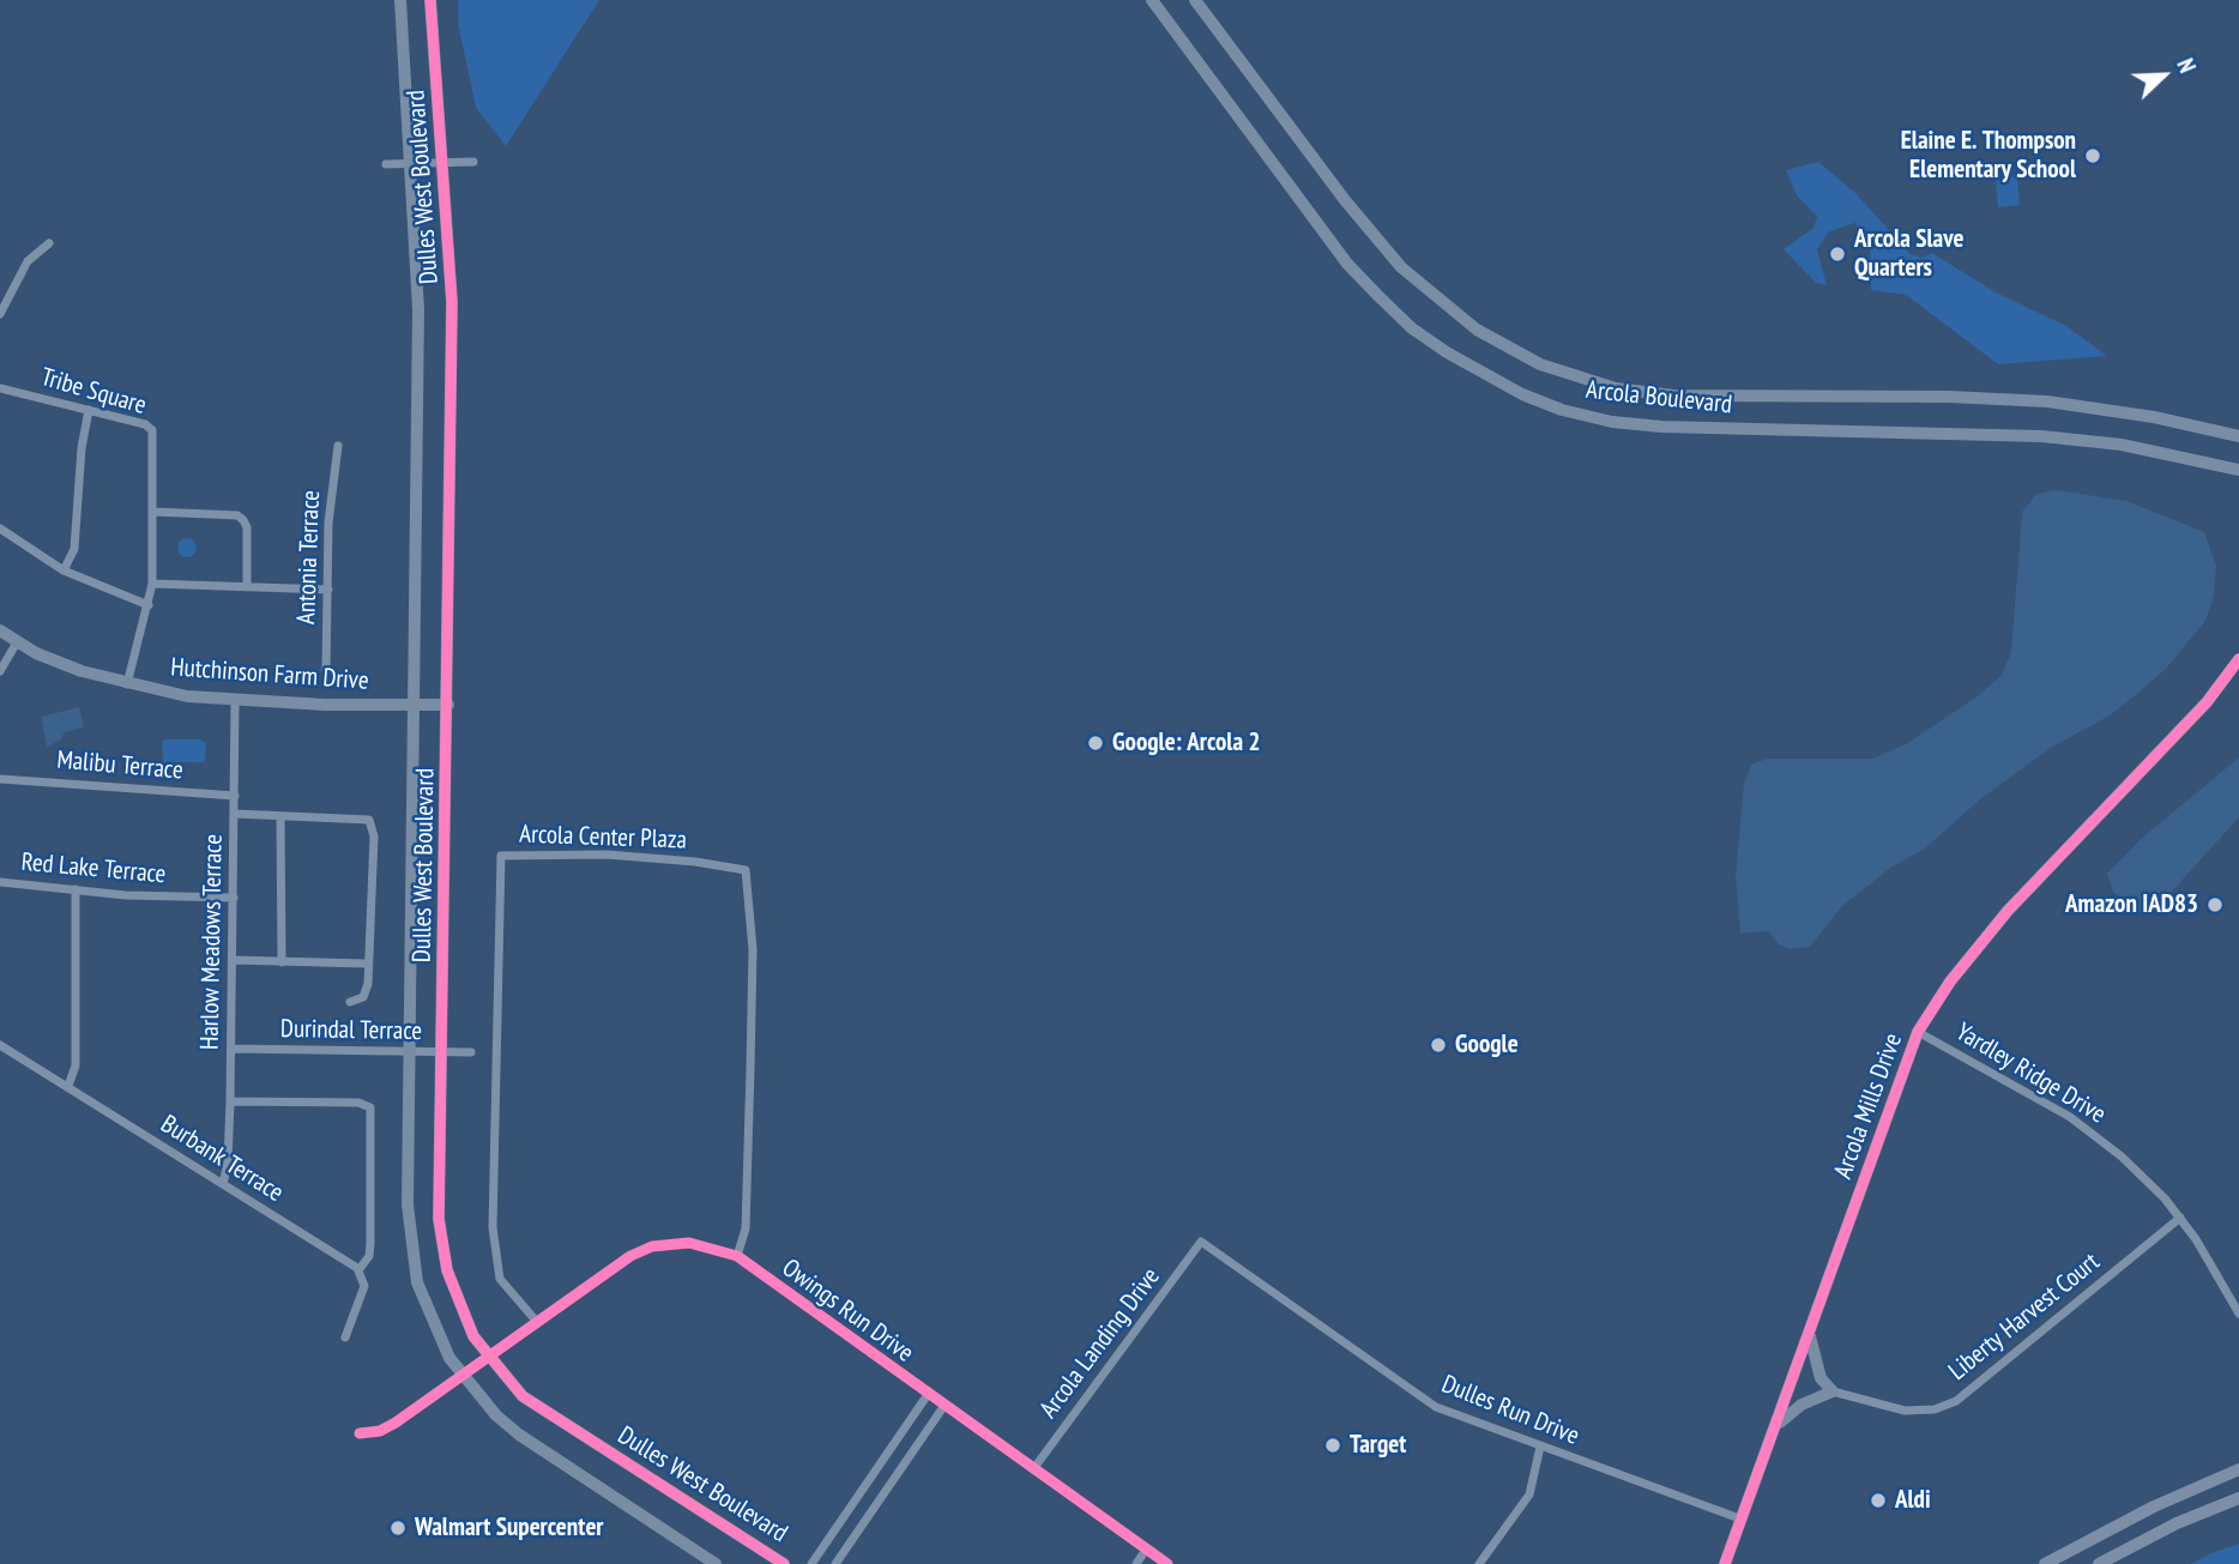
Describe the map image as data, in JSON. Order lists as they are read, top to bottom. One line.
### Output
{"streets":{"street":["Dulles West Boulevard","Tribe Square","Arcola Boulevard","Antonia Terrace","Hutchinson Farm Drive","Malibu Terrace","Arcola Center Plaza","Red Lake Terrace","Harlow Meadows Terrace","Durindal Terrace","Yardley Ridge Drive","Arcola Mills Drive","Burbank Terrace","Owings Run Drive","Liberty Harvest Court","Arcola Landing Drive","Dulles Run Drive"]},"crossings":[["Dulles West Boulevard","Hutchinson Farm Drive"],["Dulles West Boulevard","Durindal Terrace"],["Dulles West Boulevard","Owings Run Drive"],["Tribe Square","Hutchinson Farm Drive"],["Hutchinson Farm Drive","Harlow Meadows Terrace"],["Malibu Terrace","Harlow Meadows Terrace"],["Arcola Center Plaza","Owings Run Drive"],["Red Lake Terrace","Harlow Meadows Terrace"],["Harlow Meadows Terrace","Durindal Terrace"],["Harlow Meadows Terrace","Burbank Terrace"],["Yardley Ridge Drive","Arcola Mills Drive"],["Yardley Ridge Drive","Liberty Harvest Court"],["Arcola Mills Drive","Dulles Run Drive"],["Owings Run Drive","Arcola Landing Drive"],["Arcola Landing Drive","Dulles Run Drive"]],"places":["Elaine E. Thompson Elementary School","Arcola Slave Quarters","Google: Arcola 2","Amazon IAD83","Google","Target","Aldi","Walmart Supercenter"],"north":"top right"}
